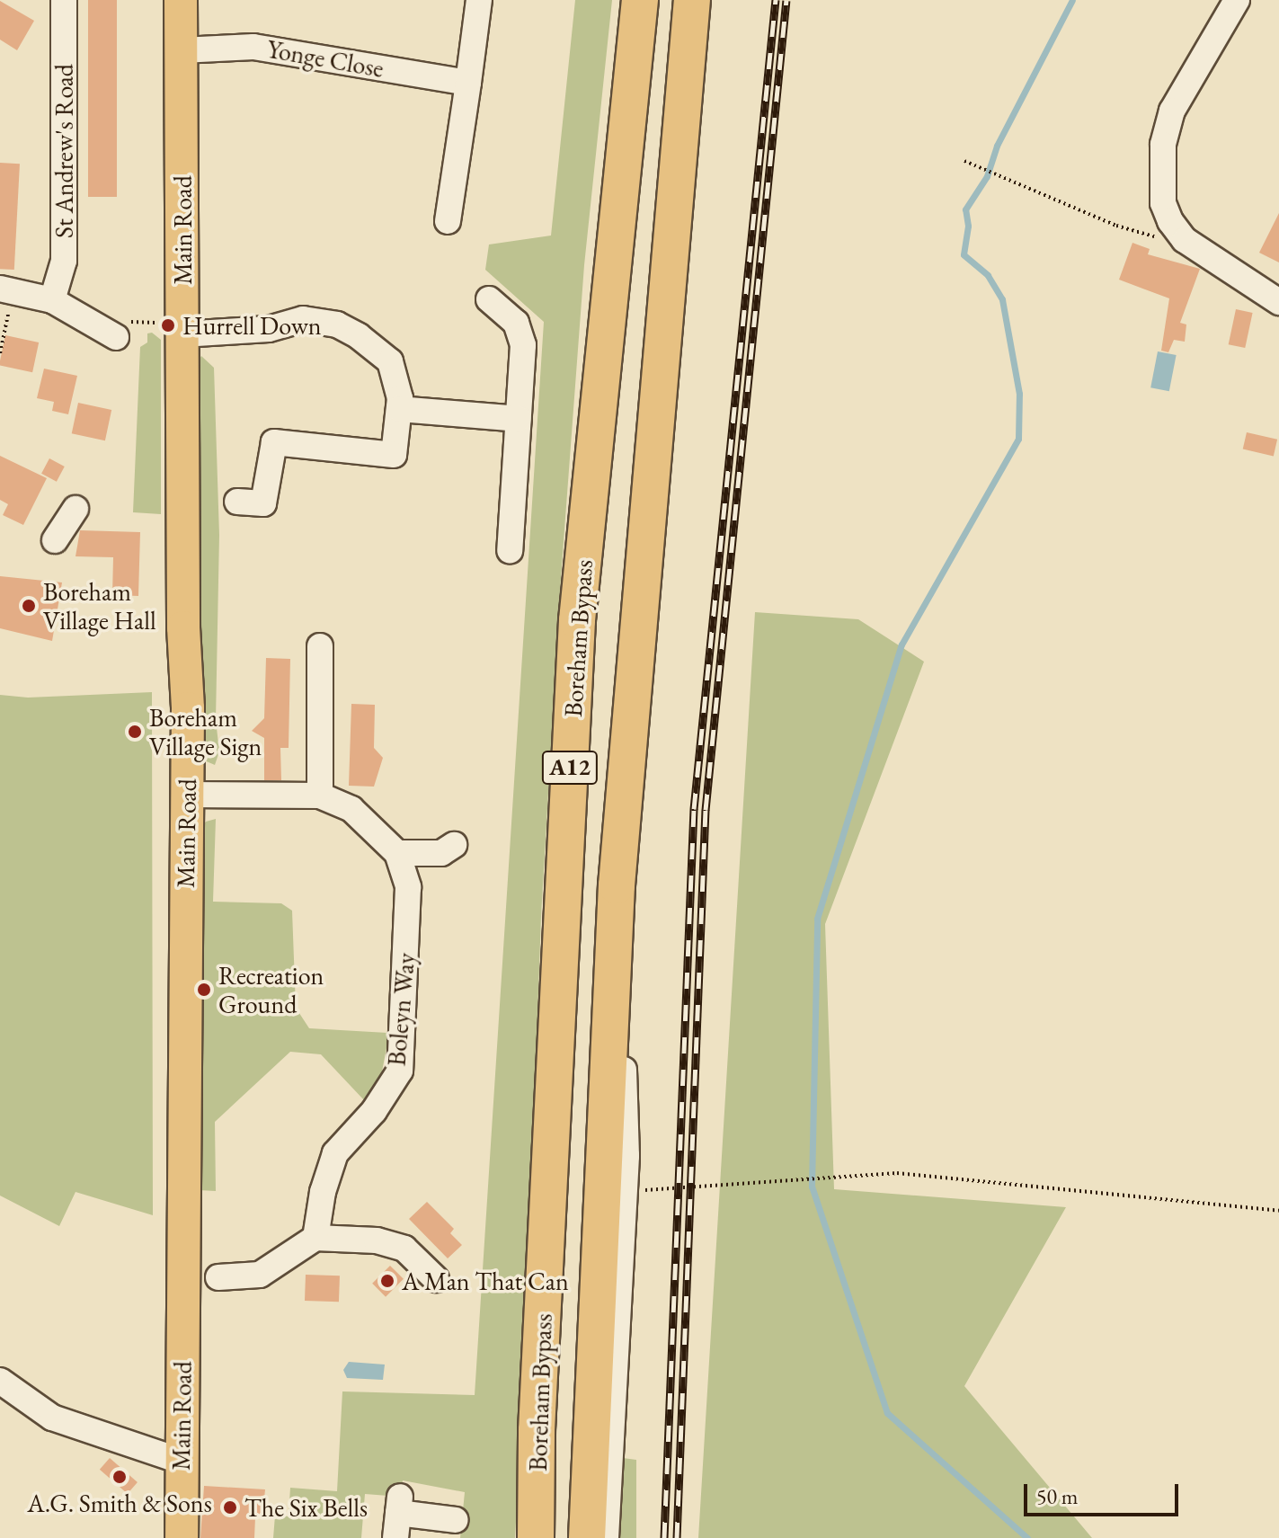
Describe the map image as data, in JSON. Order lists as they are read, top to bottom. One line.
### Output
{"streets":{"highway":["Boreham Bypass","A12"],"main road":["Main Road"],"street":["Yonge Close","St Andrew's Road","Boleyn Way"]},"crossings":[["Yonge Close","Main Road"],["Main Road","Boleyn Way"]],"places":["Hurrell Down","Boreham Village Hall","Boreham Village Sign","Recreation Ground","A Man That Can","A.G. Smith & Sons","The Six Bells"],"scale_bar":"50 m"}
